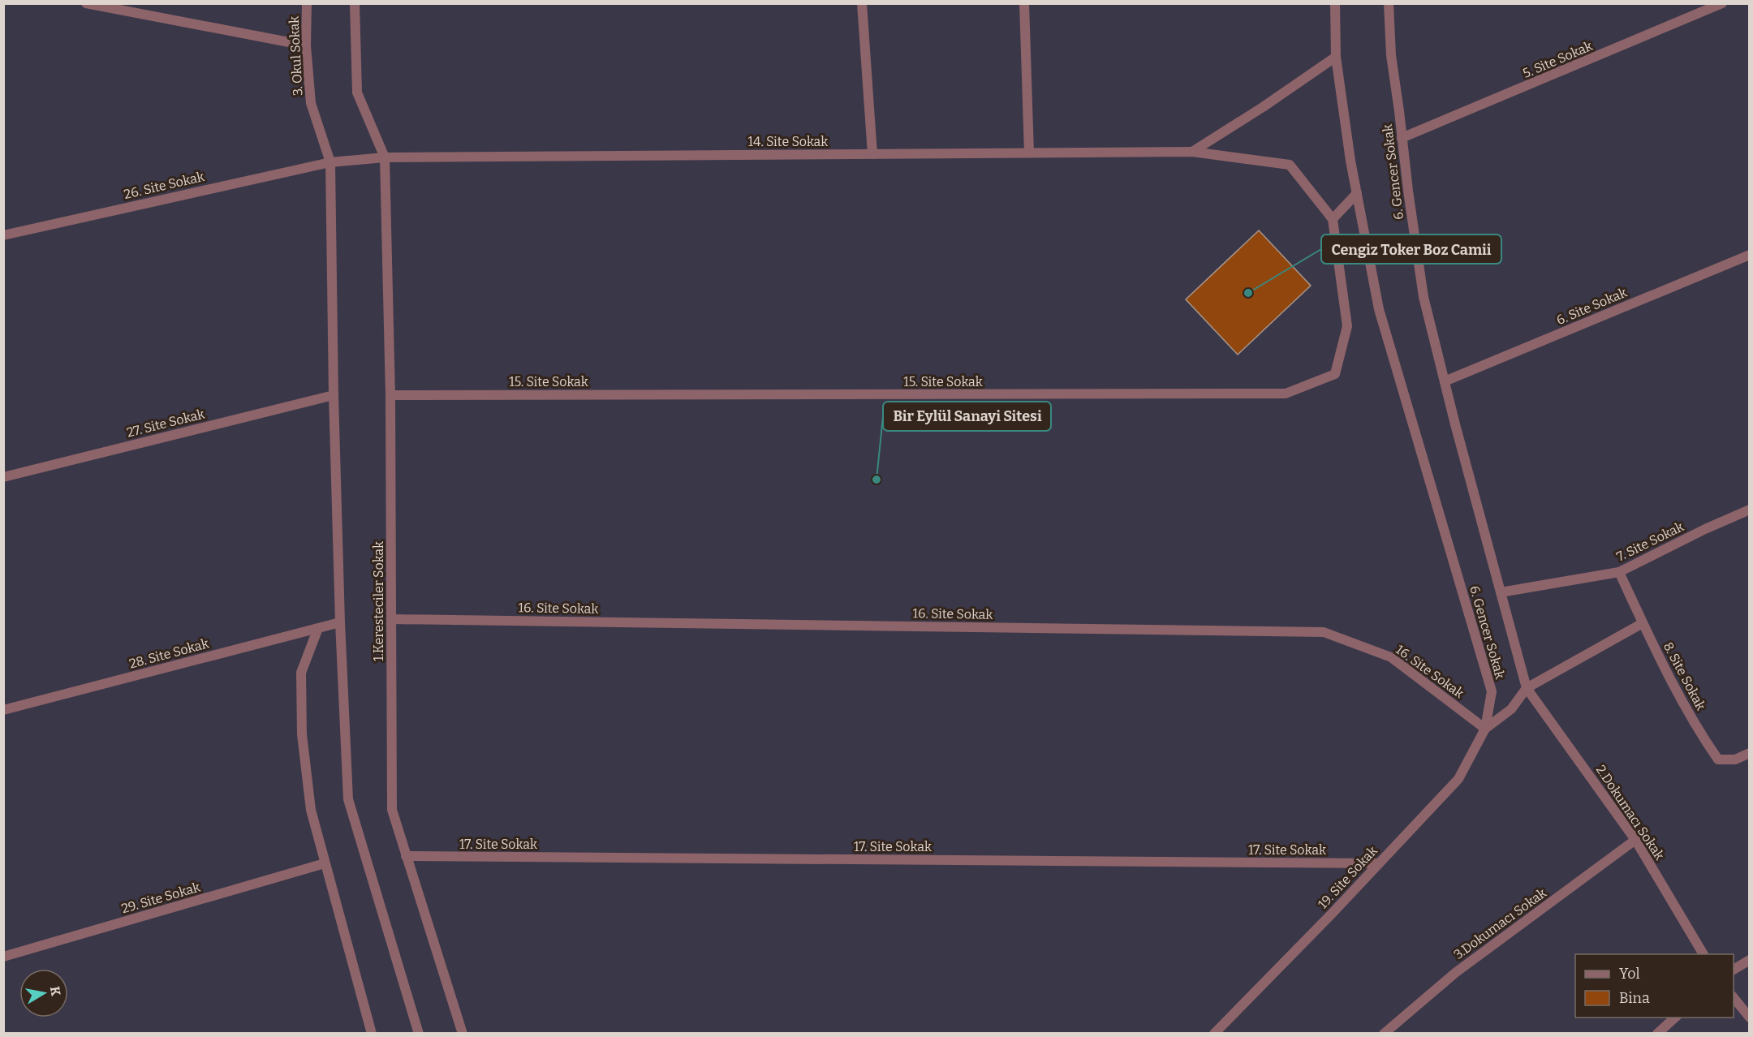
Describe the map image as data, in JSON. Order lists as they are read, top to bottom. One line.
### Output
{"streets":{"street":["3. Okul Sokak","5. Site Sokak","14. Site Sokak","6. Gencer Sokak","26. Site Sokak","6. Site Sokak","15. Site Sokak","27. Site Sokak","7. Site Sokak","1.Keresteciler Sokak","16. Site Sokak","28. Site Sokak","8. Site Sokak","2.Dokumacı Sokak","17. Site Sokak","19. Site Sokak","29. Site Sokak","3.Dokumacı Sokak"]},"crossings":[["3. Okul Sokak","14. Site Sokak"],["3. Okul Sokak","26. Site Sokak"],["5. Site Sokak","6. Gencer Sokak"],["14. Site Sokak","26. Site Sokak"],["14. Site Sokak","15. Site Sokak"],["14. Site Sokak","1.Keresteciler Sokak"],["6. Gencer Sokak","6. Site Sokak"],["6. Gencer Sokak","7. Site Sokak"],["6. Gencer Sokak","16. Site Sokak"],["6. Gencer Sokak","2.Dokumacı Sokak"],["6. Gencer Sokak","19. Site Sokak"],["15. Site Sokak","1.Keresteciler Sokak"],["7. Site Sokak","8. Site Sokak"],["1.Keresteciler Sokak","16. Site Sokak"],["1.Keresteciler Sokak","17. Site Sokak"],["16. Site Sokak","19. Site Sokak"],["2.Dokumacı Sokak","3.Dokumacı Sokak"],["17. Site Sokak","19. Site Sokak"]],"places":["Cengiz Toker Boz Camii","Bir Eylül Sanayi Sitesi"],"legend":["Yol","Bina"],"north":"right"}
